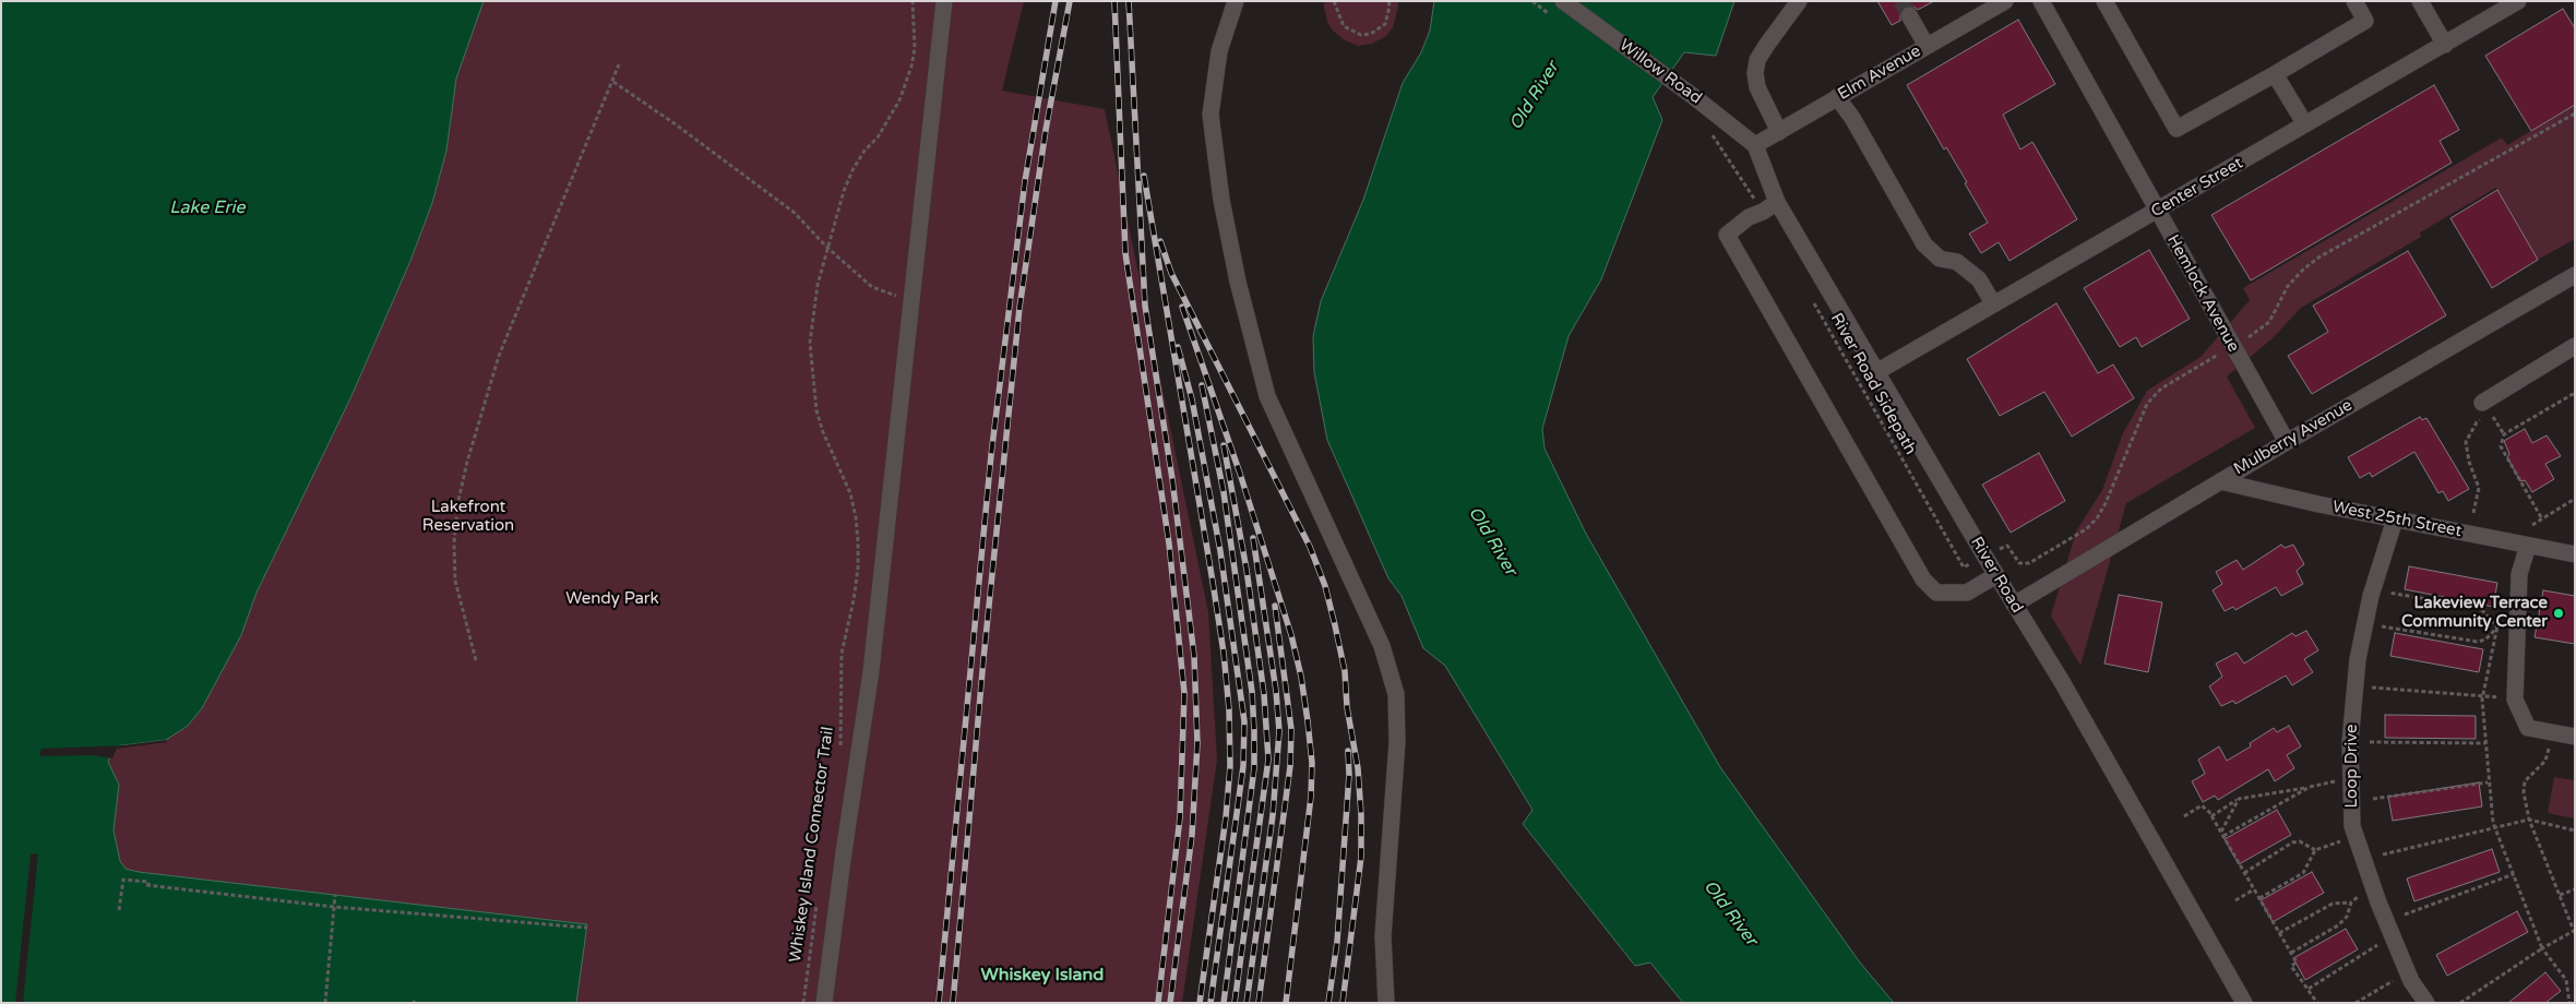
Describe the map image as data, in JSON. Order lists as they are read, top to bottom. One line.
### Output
{"streets":{"street":["Willow Road","Elm Avenue","Center Street","Hemlock Avenue","Mulberry Avenue","West 25th Street","River Road","Loop Drive"],"path":["River Road Sidepath","Whiskey Island Connector Trail"]},"crossings":[["Willow Road","Elm Avenue"],["Willow Road","River Road"],["Elm Avenue","River Road"],["Center Street","Hemlock Avenue"],["Center Street","River Road"],["Hemlock Avenue","Mulberry Avenue"],["Mulberry Avenue","West 25th Street"],["Mulberry Avenue","River Road"],["West 25th Street","Loop Drive"]],"districts":["Whiskey Island"],"water":["Old River","Lake Erie"],"parks":["Lakefront Reservation","Wendy Park"],"places":["Lakeview Terrace Community Center"]}
